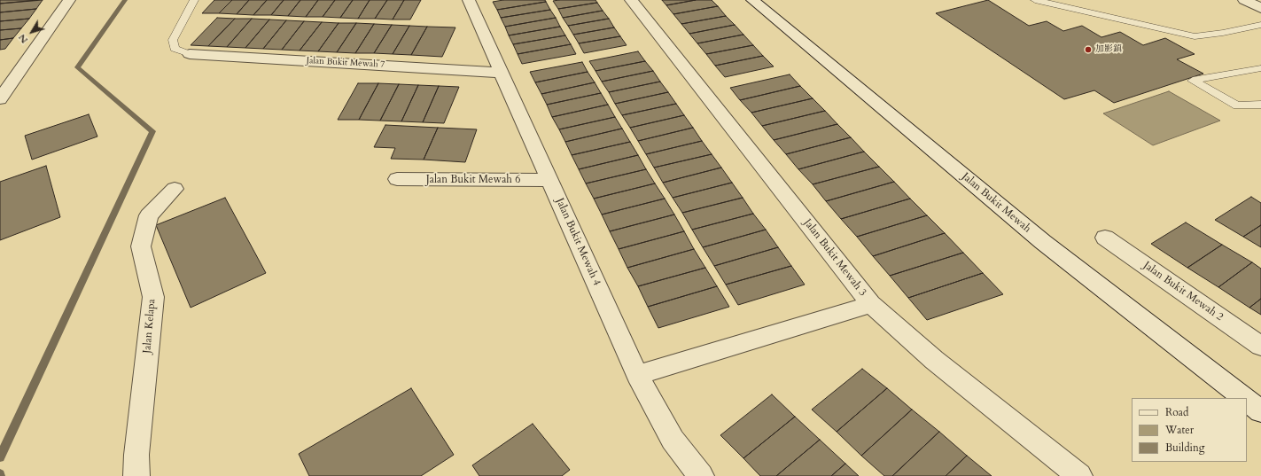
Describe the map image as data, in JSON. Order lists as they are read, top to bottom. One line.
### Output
{"streets":{"street":["Jalan Bukit Mewah 7","Jalan Bukit Mewah 6","Jalan Bukit Mewah","Jalan Bukit Mewah 4","Jalan Bukit Mewah 3","Jalan Bukit Mewah 2","Jalan Kelapa"]},"crossings":[["Jalan Bukit Mewah 7","Jalan Bukit Mewah 4"],["Jalan Bukit Mewah 6","Jalan Bukit Mewah 4"]],"places":["加影鎮"],"legend":["Road","Water","Building"],"north":"bottom left"}
